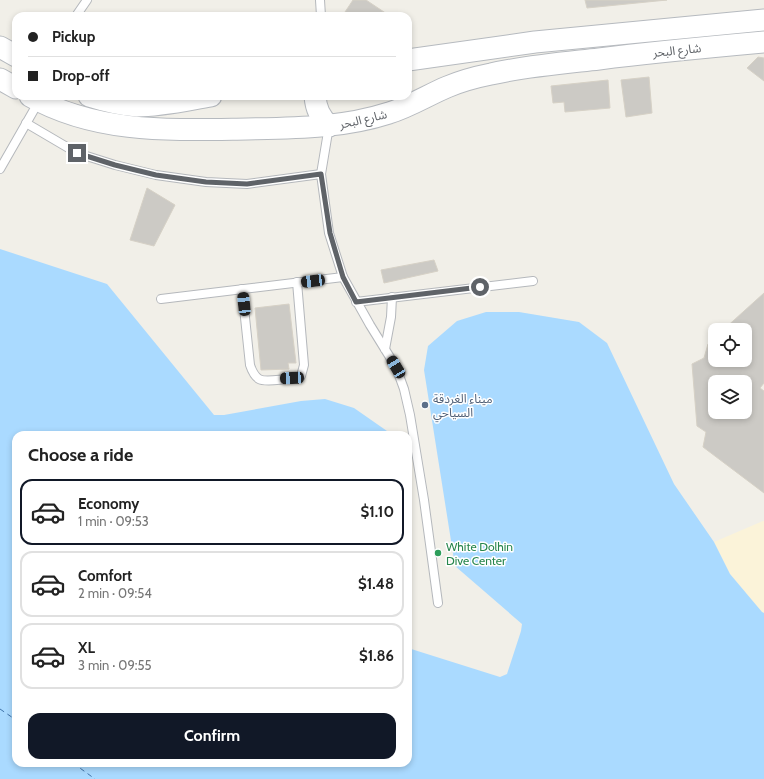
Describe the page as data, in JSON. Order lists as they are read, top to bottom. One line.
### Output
{"streets":{"main road":["شارع البحر"]},"places":["ميناء الغردقة السياحي","White Dolhin Dive Center"],"page":{"banner":["Pickup","Drop-off"],"heading":"Choose a ride","list":[{"name":"Economy","note":"1 min · 09:53","value":"$1.10"},{"name":"Comfort","note":"2 min · 09:54","value":"$1.48"},{"name":"XL","note":"3 min · 09:55","value":"$1.86"}],"buttons":"Confirm"}}
